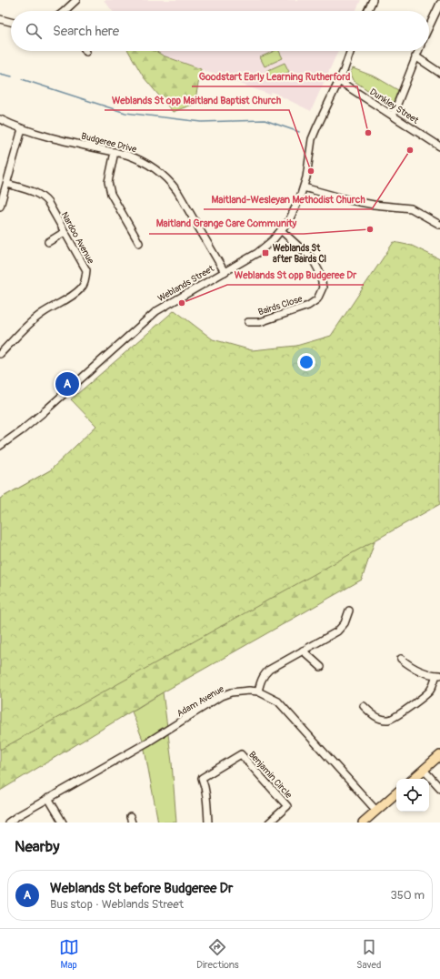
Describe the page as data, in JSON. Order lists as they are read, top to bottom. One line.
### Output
{"streets":{"street":["Dunkley Street","Budgeree Drive","Nardoo Avenue","Weblands Street","Bairds Close","Adam Avenue","Benjamin Circle"]},"crossings":[["Dunkley Street","Weblands Street"],["Budgeree Drive","Weblands Street"],["Weblands Street","Bairds Close"]],"places":{"other":["Goodstart Early Learning Rutherford","Maitland-Wesleyan Methodist Church","Weblands St opp Maitland Baptist Church","Maitland Grange Care Community","Weblands St opp Budgeree Dr"],"transit":["Weblands St after Bairds Cl"]},"page":{"search":"Search here","pins":"A","heading":"Nearby","list":[{"mark":"A","name":"Weblands St before Budgeree Dr","note":"Bus stop · Weblands Street","value":"350 m"}],"nav":["Map","Directions","Saved"]}}
